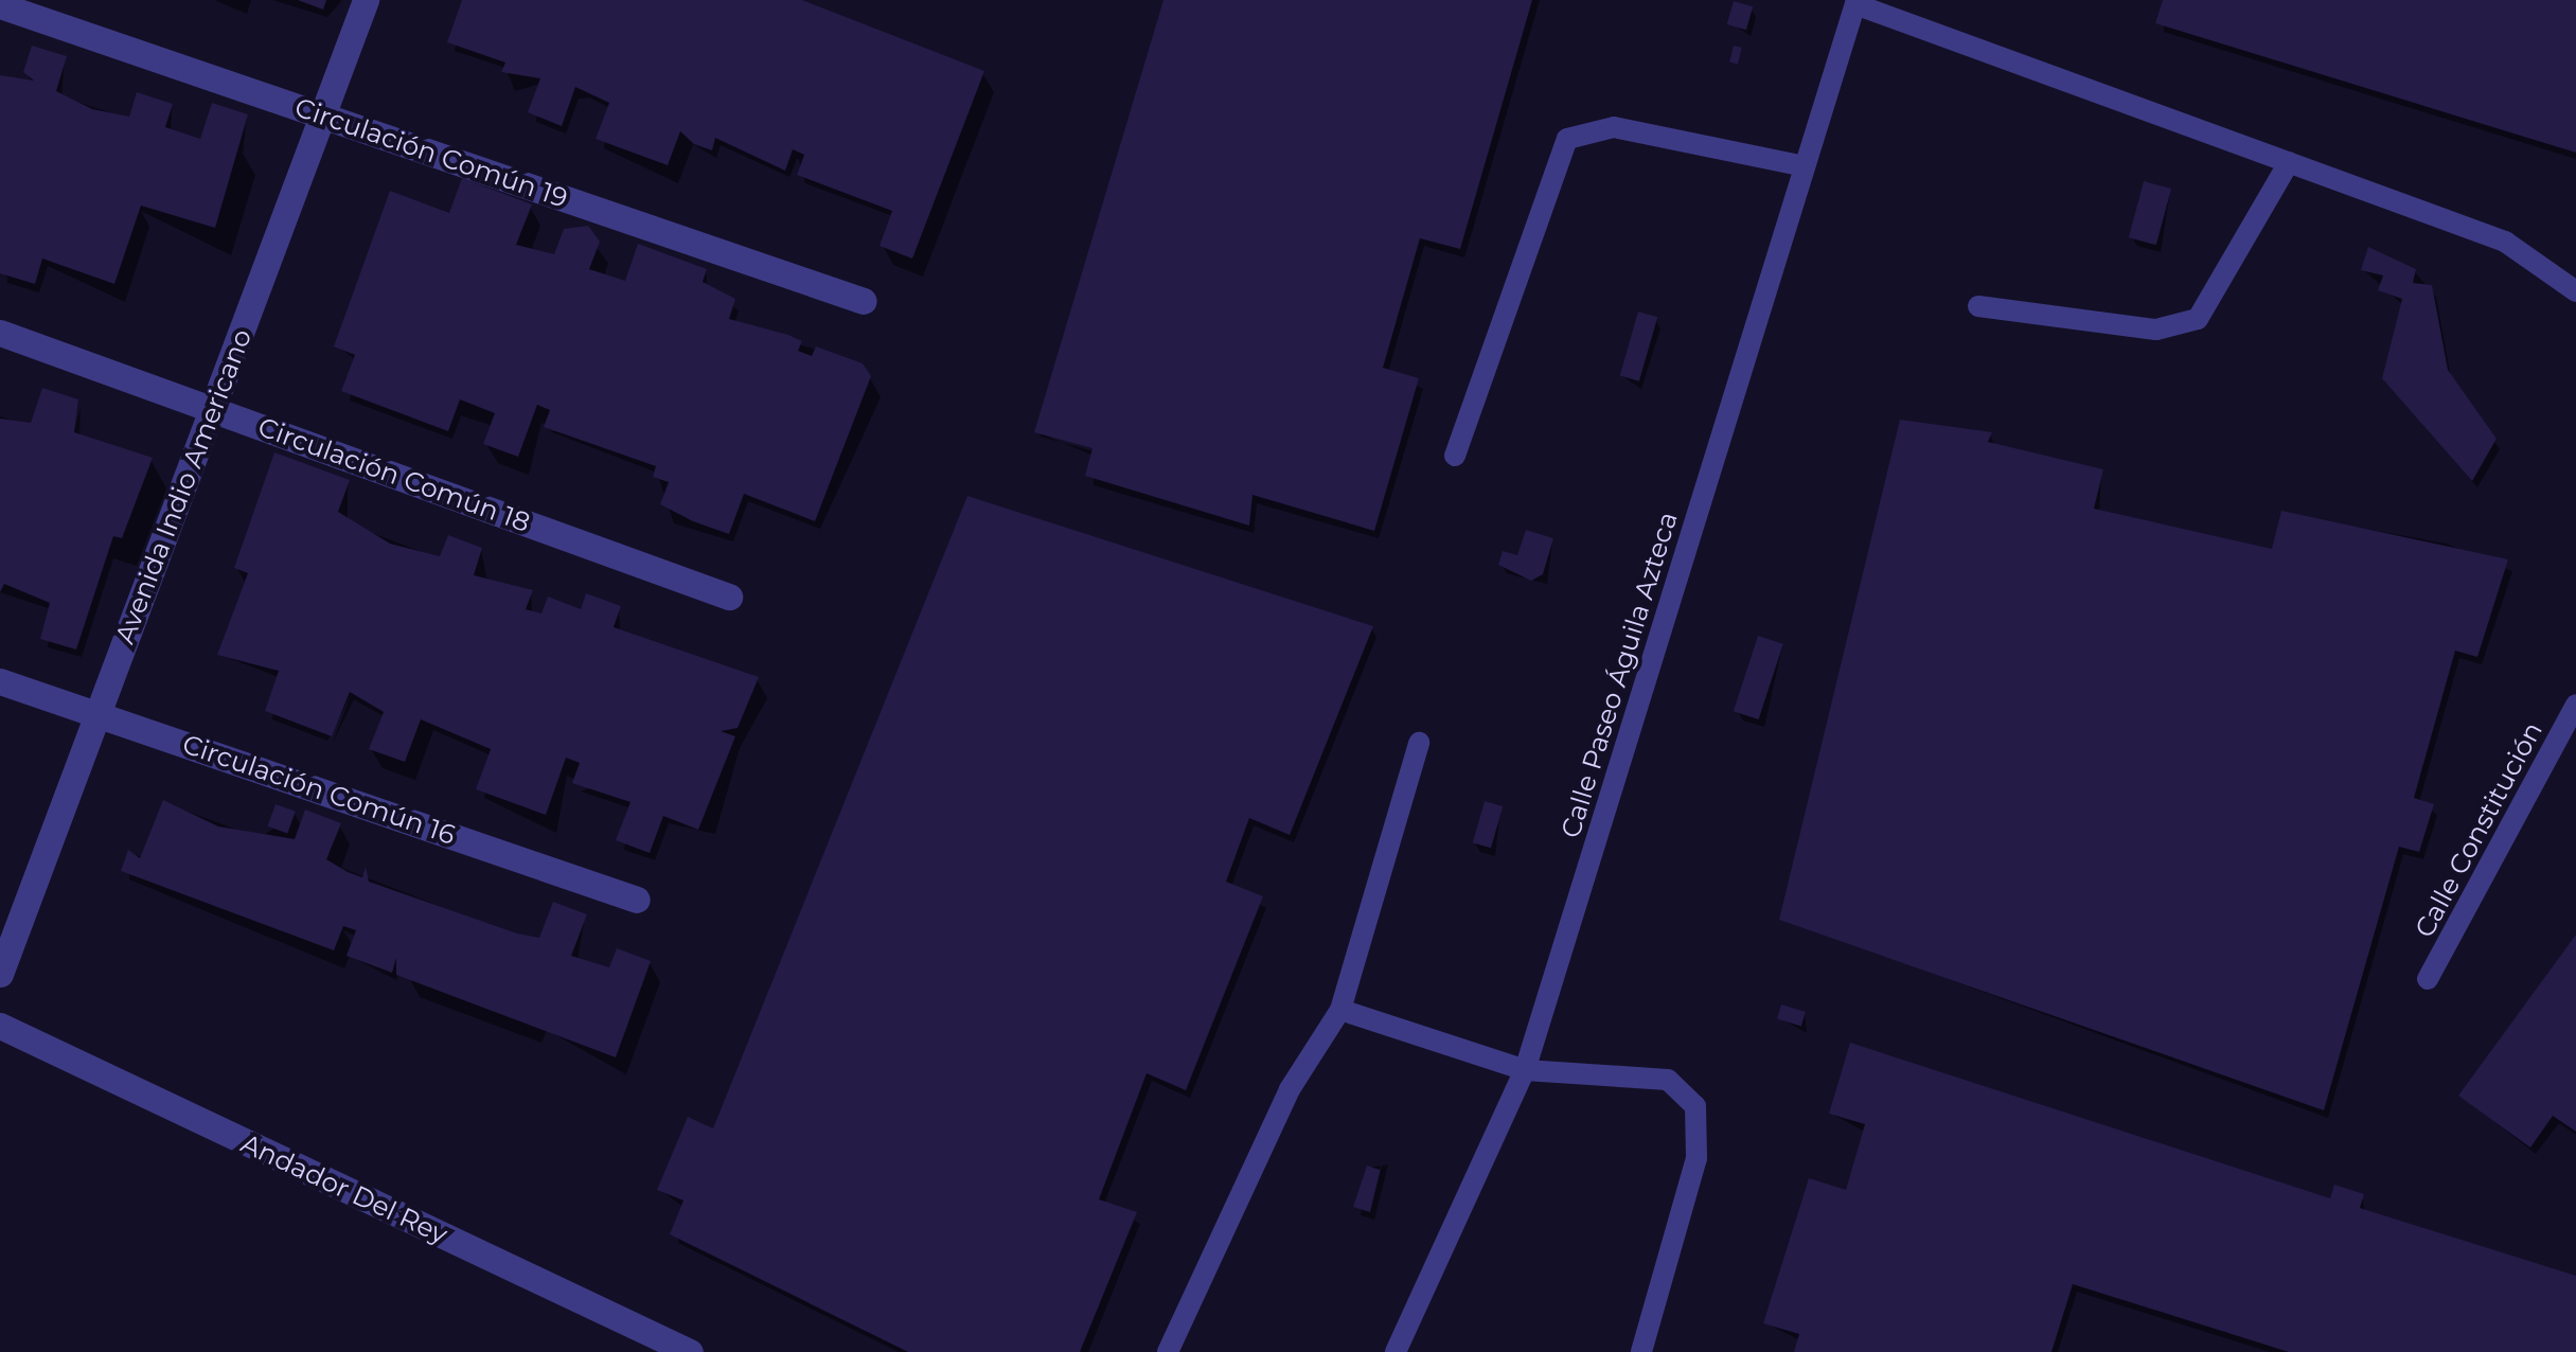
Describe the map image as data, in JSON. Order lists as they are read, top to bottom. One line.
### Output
{"streets":{"street":["Circulación Común 19","Circulación Común 18","Avenida Indio Americano","Circulación Común 16","Andador Del Rey"],"lane":["Calle Paseo Águila Azteca","Calle Constitución"]},"crossings":[["Circulación Común 19","Avenida Indio Americano"],["Circulación Común 18","Avenida Indio Americano"],["Avenida Indio Americano","Circulación Común 16"]]}
